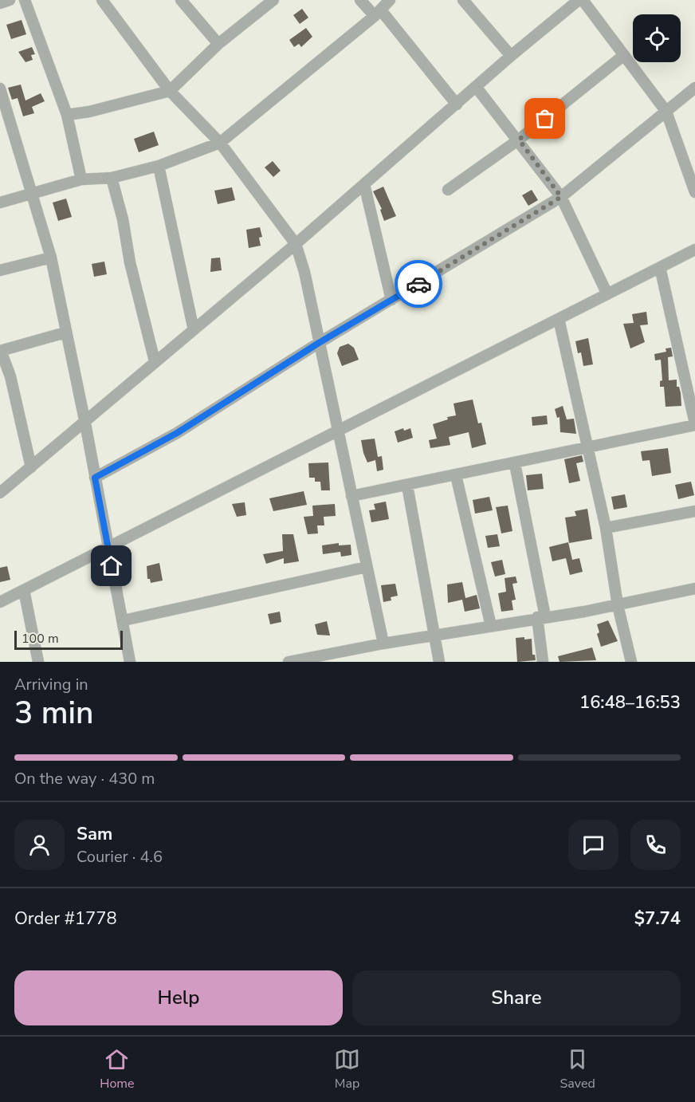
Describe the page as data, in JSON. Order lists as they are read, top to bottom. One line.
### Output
{"scale_bar":"100 m","page":{"scale":"100 m","heading":["3 min","Arriving in","16:48–16:53"],"panel":["Sam","Courier · 4.6","Order #1778","$7.74"],"bar":"On the way · 430 m","buttons":["Help","Share"],"tabs":["Home","Map","Saved"]}}
